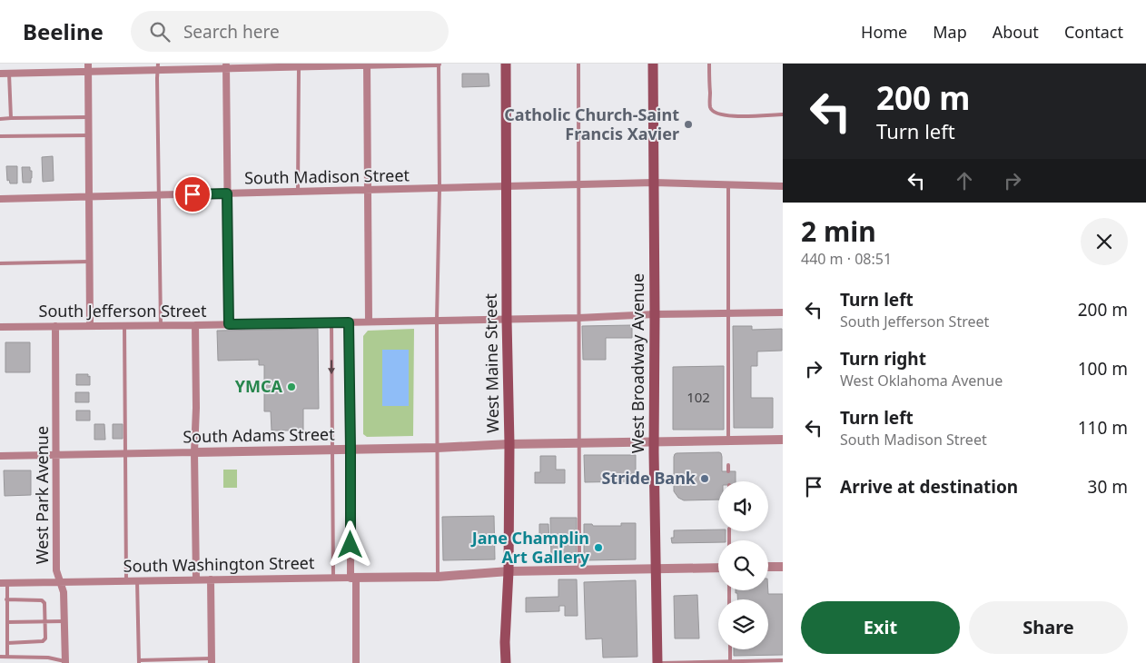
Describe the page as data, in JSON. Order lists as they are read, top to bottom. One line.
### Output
{"streets":{"main road":["West Maine Street","West Broadway Avenue"],"street":["South Madison Street","South Jefferson Street","South Adams Street","West Park Avenue","South Washington Street"]},"crossings":[["South Madison Street","West Maine Street"],["South Madison Street","West Broadway Avenue"],["South Jefferson Street","West Maine Street"],["South Jefferson Street","West Broadway Avenue"],["South Jefferson Street","West Park Avenue"],["West Maine Street","South Adams Street"],["West Maine Street","South Washington Street"],["West Broadway Avenue","South Adams Street"],["West Broadway Avenue","South Washington Street"],["South Adams Street","West Park Avenue"],["West Park Avenue","South Washington Street"]],"places":["Catholic Church-Saint Francis Xavier","YMCA","Stride Bank","Jane Champlin Art Gallery"],"house_numbers":["102"],"page":{"header":"Beeline","search":"Search here","nav":["Home","Map","About","Contact"],"turn":["200 m","Turn left"],"heading":["2 min","440 m · 08:51"],"list":[{"name":"Turn left","note":"South Jefferson Street","value":"200 m"},{"name":"Turn right","note":"West Oklahoma Avenue","value":"100 m"},{"name":"Turn left","note":"South Madison Street","value":"110 m"},{"name":"Arrive at destination","value":"30 m"}],"buttons":["Exit","Share"]}}
